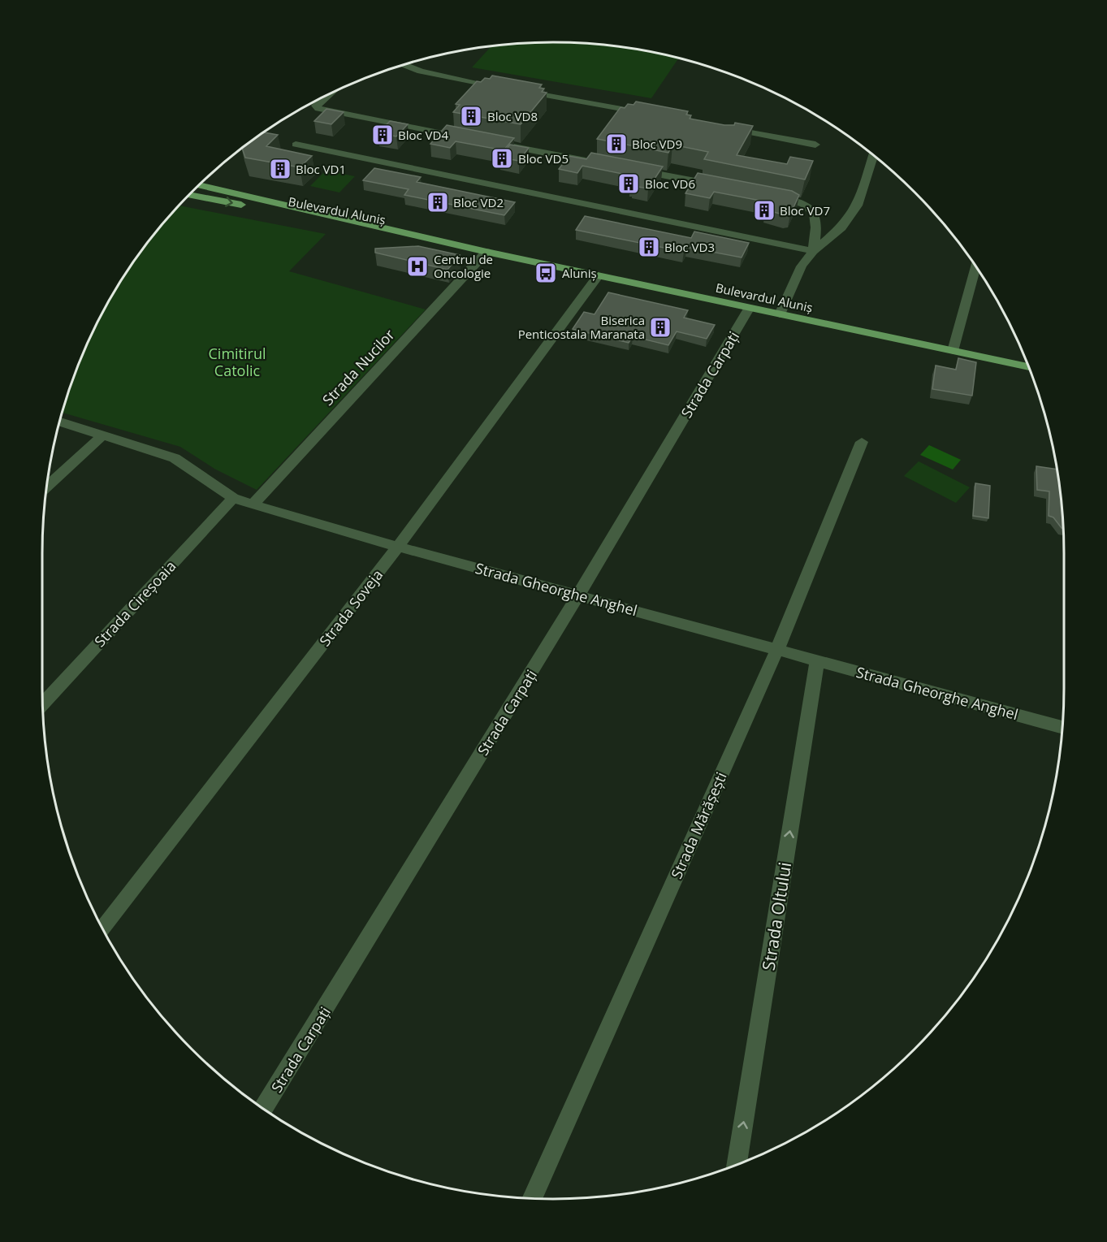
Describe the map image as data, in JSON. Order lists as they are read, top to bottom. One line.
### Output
{"streets":{"main road":["Bulevardul Aluniș"],"street":["Strada Nucilor","Strada Carpați","Strada Gheorghe Anghel","Strada Cireșoaia","Strada Soveja","Strada Mărășești","Strada Oltului"]},"crossings":[["Bulevardul Aluniș","Strada Nucilor"],["Bulevardul Aluniș","Strada Carpați"],["Bulevardul Aluniș","Strada Soveja"],["Strada Nucilor","Strada Gheorghe Anghel"],["Strada Carpați","Strada Gheorghe Anghel"],["Strada Gheorghe Anghel","Strada Cireșoaia"],["Strada Gheorghe Anghel","Strada Soveja"],["Strada Gheorghe Anghel","Strada Mărășești"],["Strada Gheorghe Anghel","Strada Oltului"]],"one_way":["Strada Oltului"],"parks":["Cimitirul Catolic"],"places":{"building":["Bloc VD8","Bloc VD4","Bloc VD9","Bloc VD5","Bloc VD1","Bloc VD6","Bloc VD2","Bloc VD7","Bloc VD3","Biserica Penticostala Maranata"],"hospital":["Centrul de Oncologie"],"bus stop":["Aluniș"]}}
